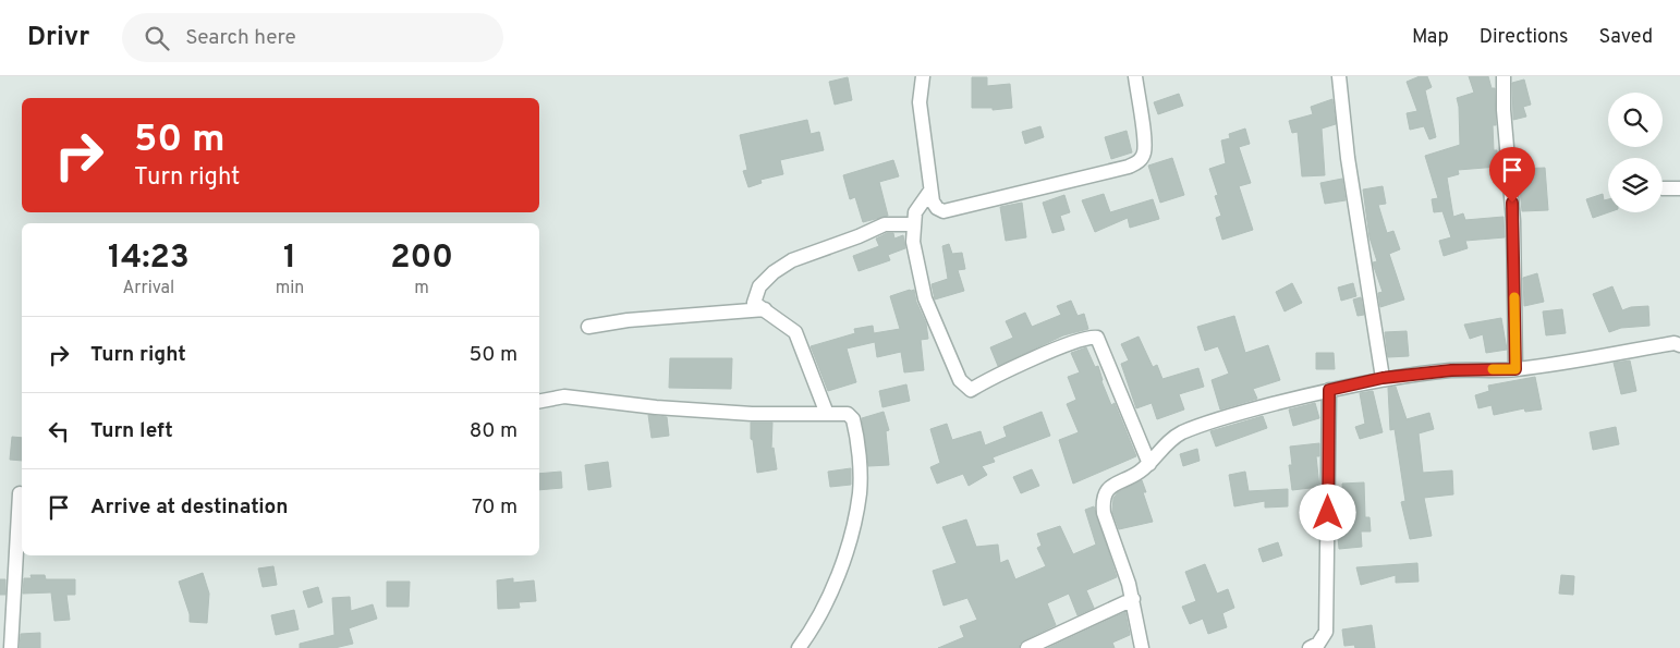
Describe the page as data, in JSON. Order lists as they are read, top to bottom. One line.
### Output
{"page":{"header":"Drivr","search":"Search here","nav":["Map","Directions","Saved"],"turn":["50 m","Turn right"],"eta":["14:23","Arrival","1","min","200","m"],"list":[{"name":"Turn right","value":"50 m"},{"name":"Turn left","value":"80 m"},{"name":"Arrive at destination","value":"70 m"}]}}
